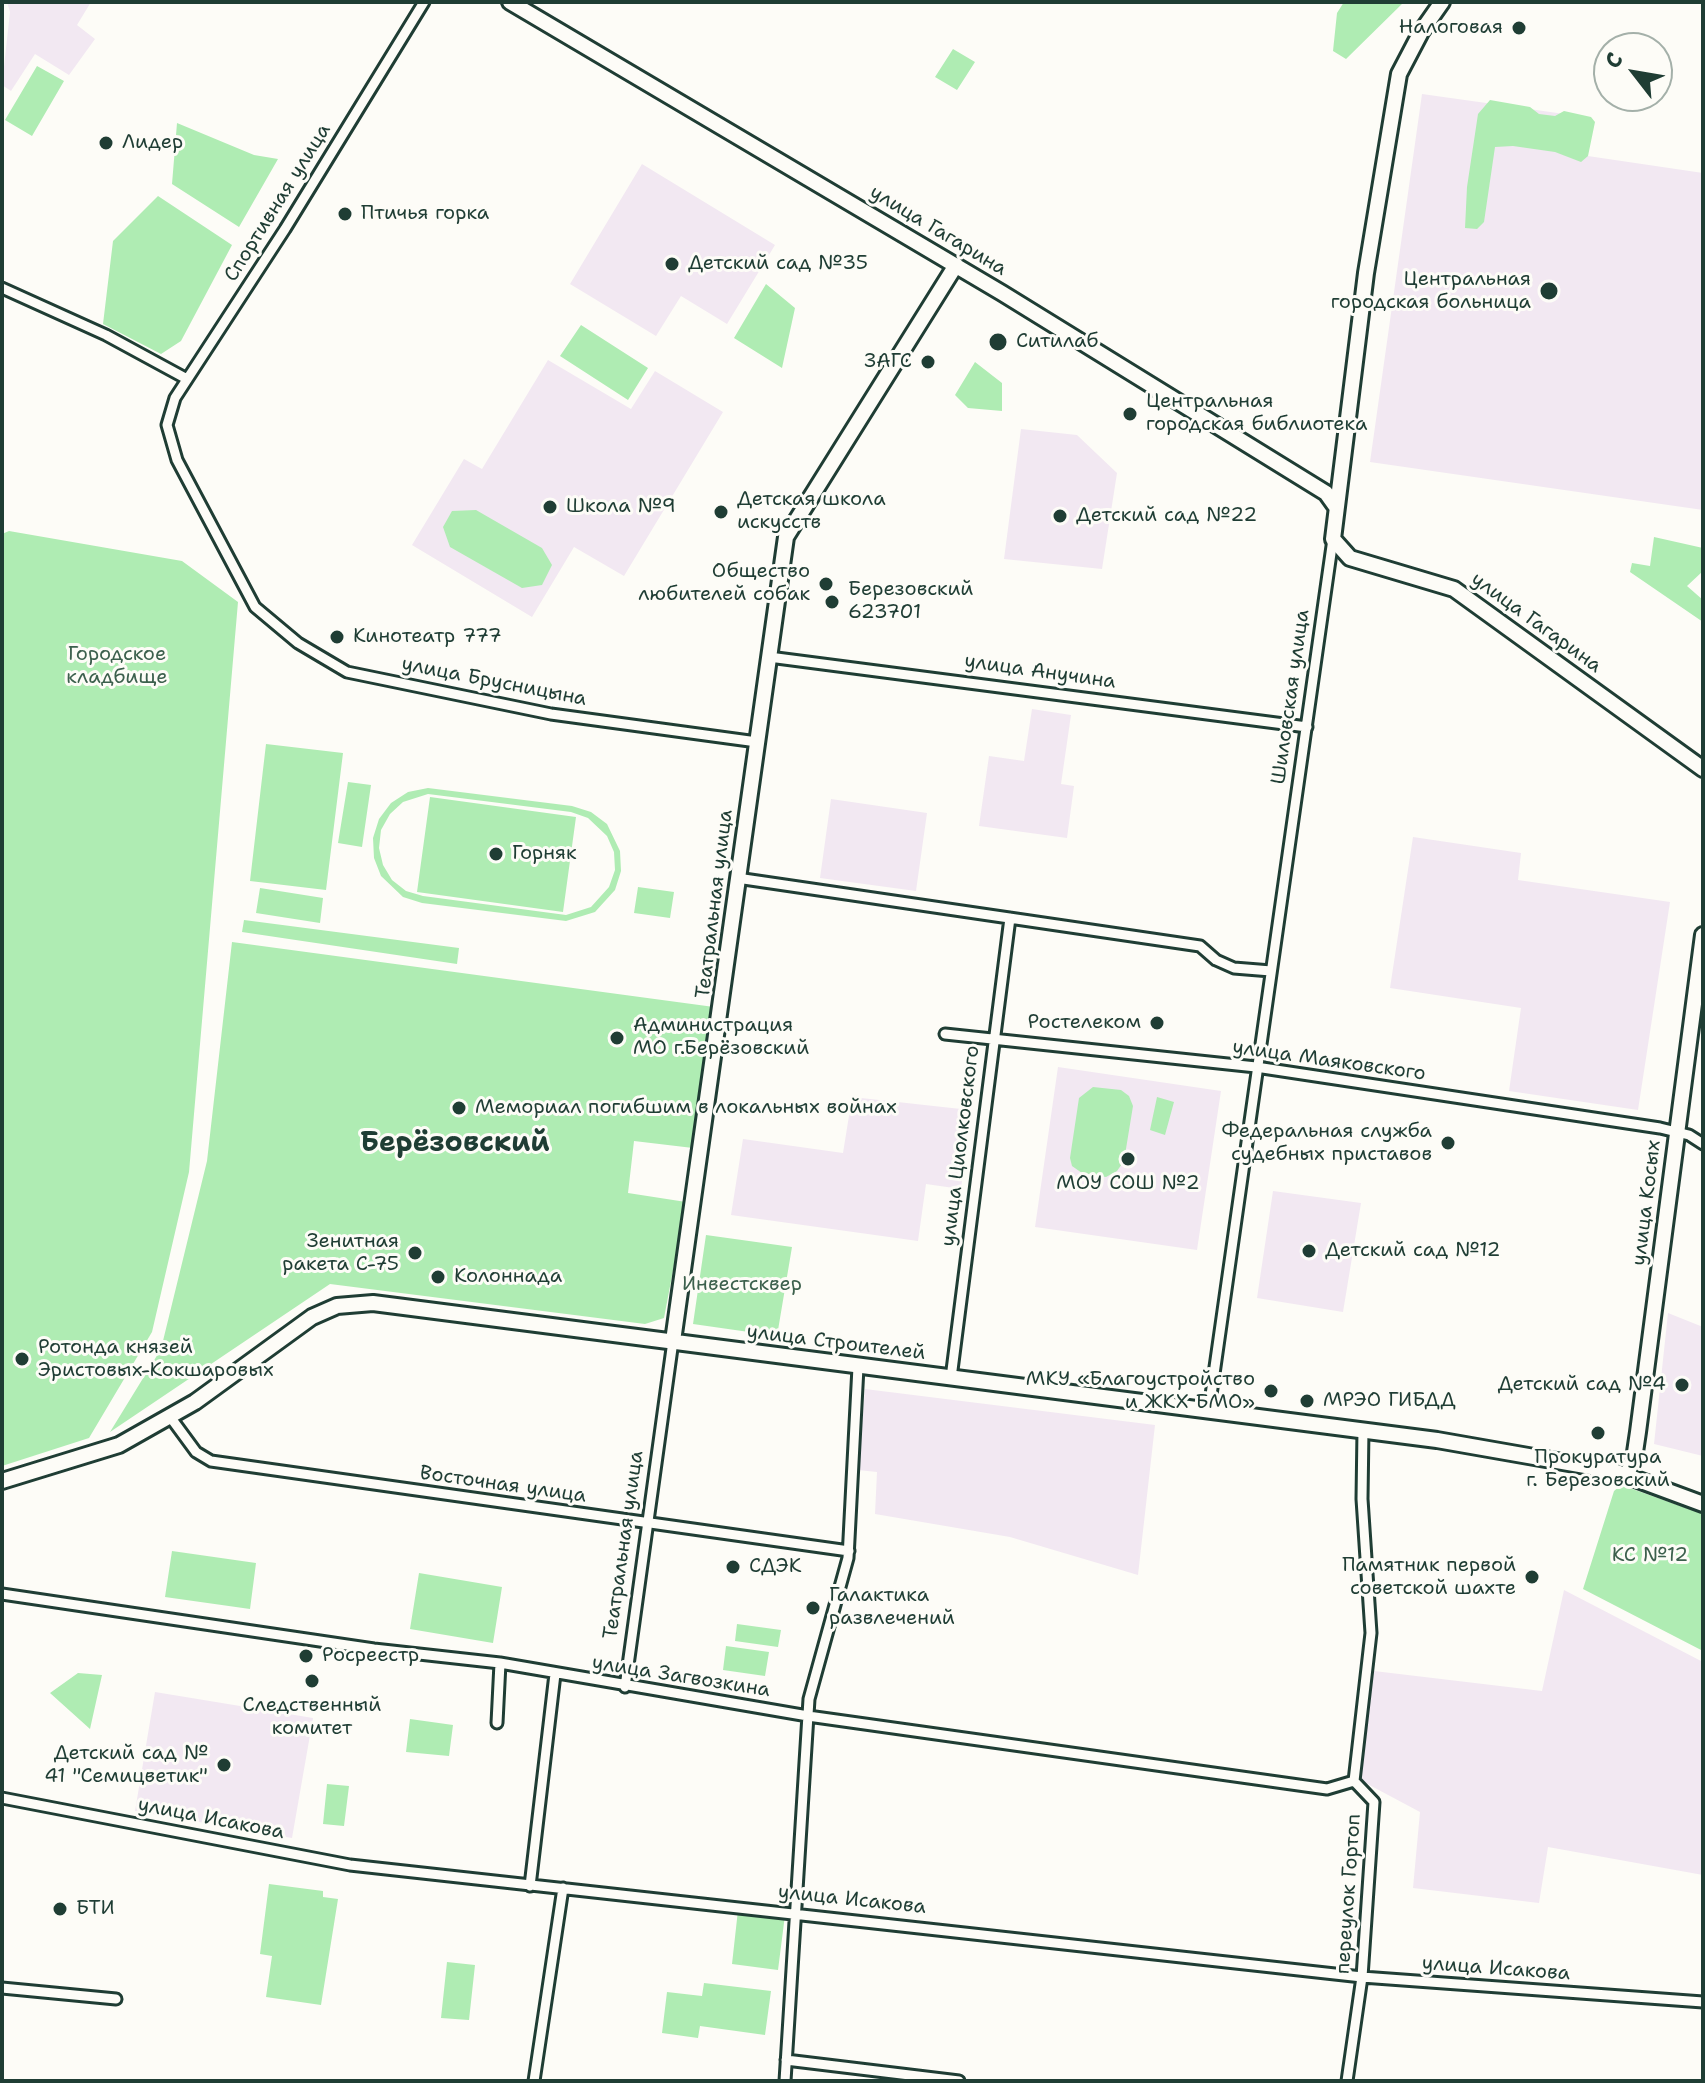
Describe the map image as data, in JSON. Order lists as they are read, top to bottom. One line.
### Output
{"streets":{"street":["Спортивная улица","улица Гагарина","улица Анучина","улица Брусницына","Шиловская улица","Театральная улица","улица Маяковского","улица Циолковского","улица Косых","улица Строителей","Восточная улица","улица Загвозкина","улица Исакова","переулок Гортоп"]},"crossings":[["Спортивная улица","улица Брусницына"],["улица Гагарина","Шиловская улица"],["улица Гагарина","Театральная улица"],["улица Анучина","Шиловская улица"],["улица Анучина","Театральная улица"],["улица Брусницына","Театральная улица"],["Шиловская улица","улица Маяковского"],["Шиловская улица","улица Строителей"],["Театральная улица","улица Строителей"],["Театральная улица","Восточная улица"],["Театральная улица","улица Загвозкина"],["улица Маяковского","улица Циолковского"],["улица Маяковского","улица Косых"],["улица Циолковского","улица Строителей"],["улица Косых","улица Строителей"],["улица Строителей","Восточная улица"],["улица Загвозкина","переулок Гортоп"],["улица Исакова","переулок Гортоп"]],"districts":["Берёзовский"],"parks":["Городское кладбище","Инвестсквер","КС №12"],"places":["Налоговая","Лидер","Птичья горка","Детский сад №35","Центральная городская больница","Ситилаб","ЗАГС","Центральная городская библиотека","Школа №9","Детская школа искусств","Детский сад №22","Общество любителей собак","Березовский 623701","Кинотеатр 777","Горняк","Ростелеком","Администрация МО г.Берёзовский","Мемориал погибшим в локальных войнах","Федеральная служба судебных приставов","МОУ СОШ №2","Детский сад №12","Зенитная ракета С-75","Колоннада","Ротонда князей Эристовых-Кокшаровых","Детский сад №4","МКУ «Благоустройство и ЖКХ БМО»","МРЭО ГИБДД","Прокуратура г. Березовский","СДЭК","Памятник первой советской шахте","Галактика развлечений","Росреестр","Следственный комитет","Детский сад № 41 \"Семицветик\"","БТИ"],"north":"top left"}
